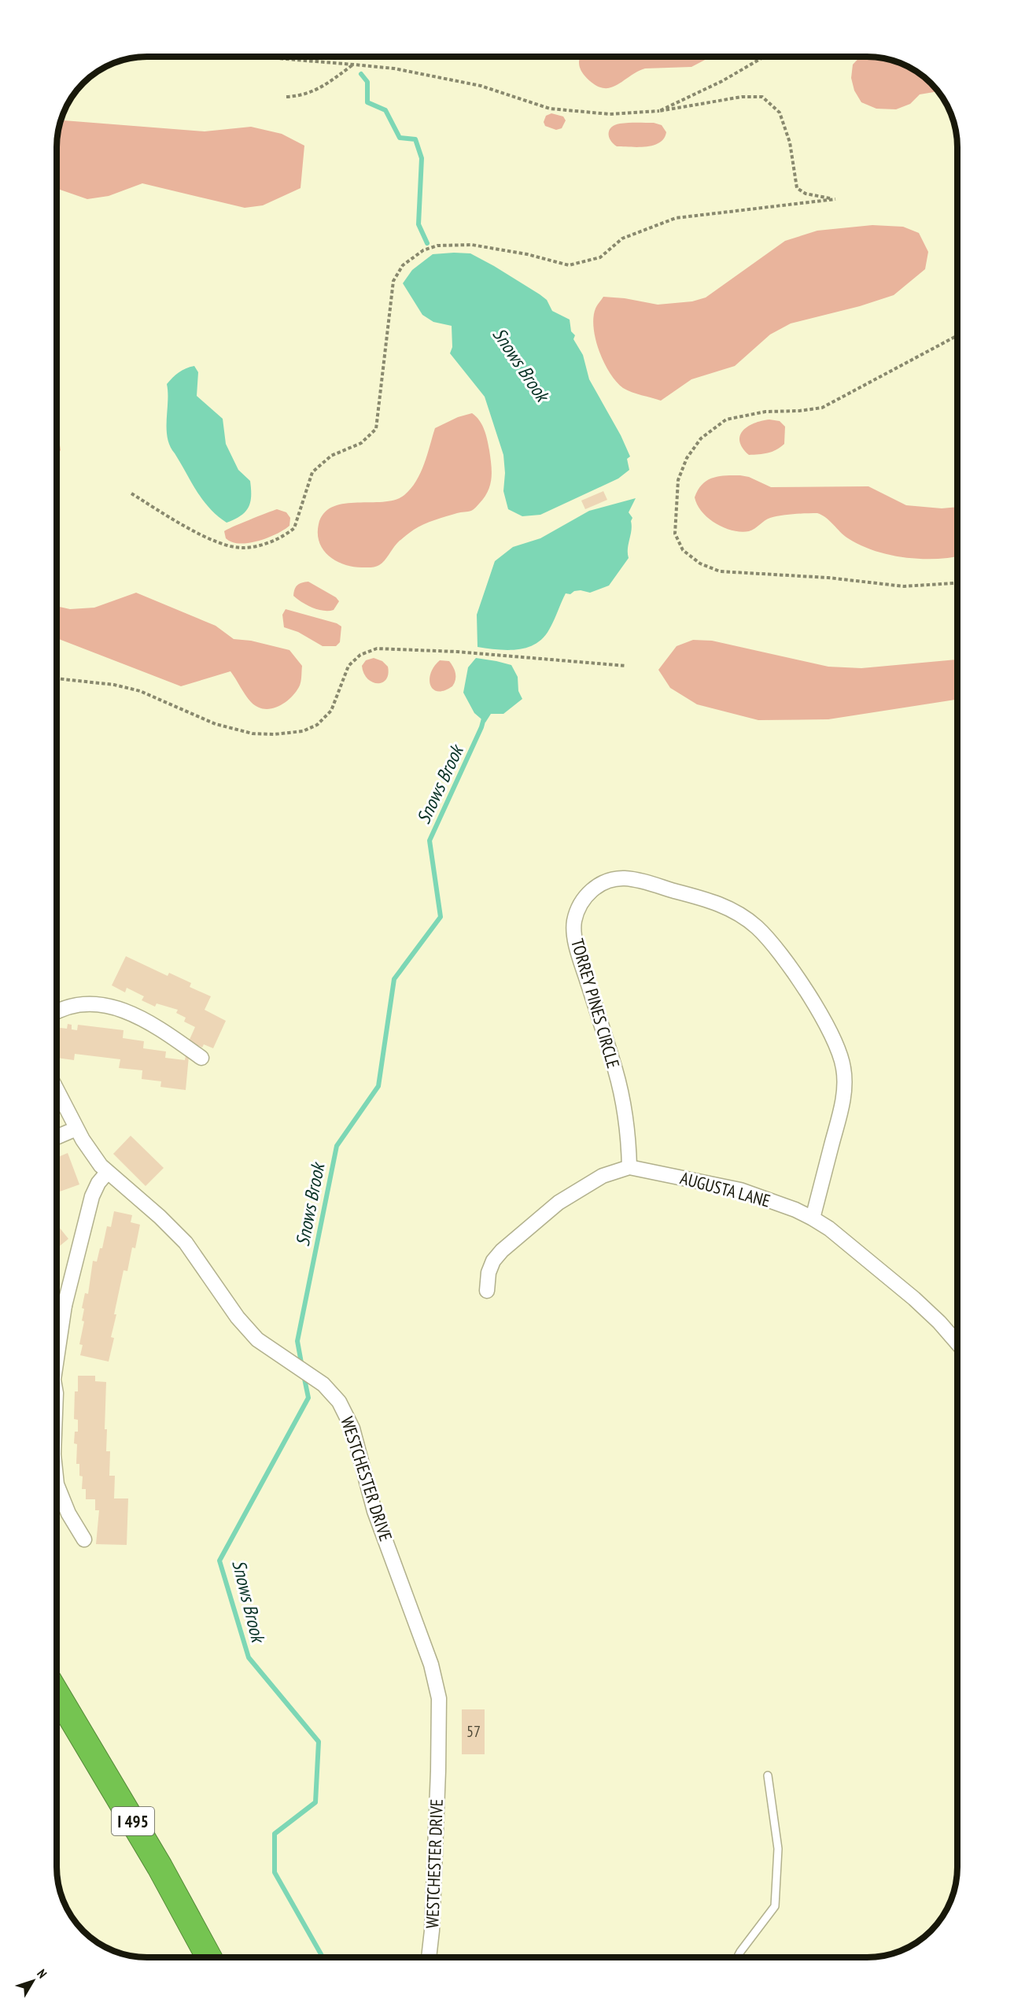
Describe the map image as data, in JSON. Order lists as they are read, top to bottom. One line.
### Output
{"streets":{"highway":["I 495"],"street":["TORREY PINES CIRCLE","AUGUSTA LANE","WESTCHESTER DRIVE"]},"crossings":[["TORREY PINES CIRCLE","AUGUSTA LANE"]],"water":["Snows Brook"],"house_numbers":["57"],"north":"top right"}
